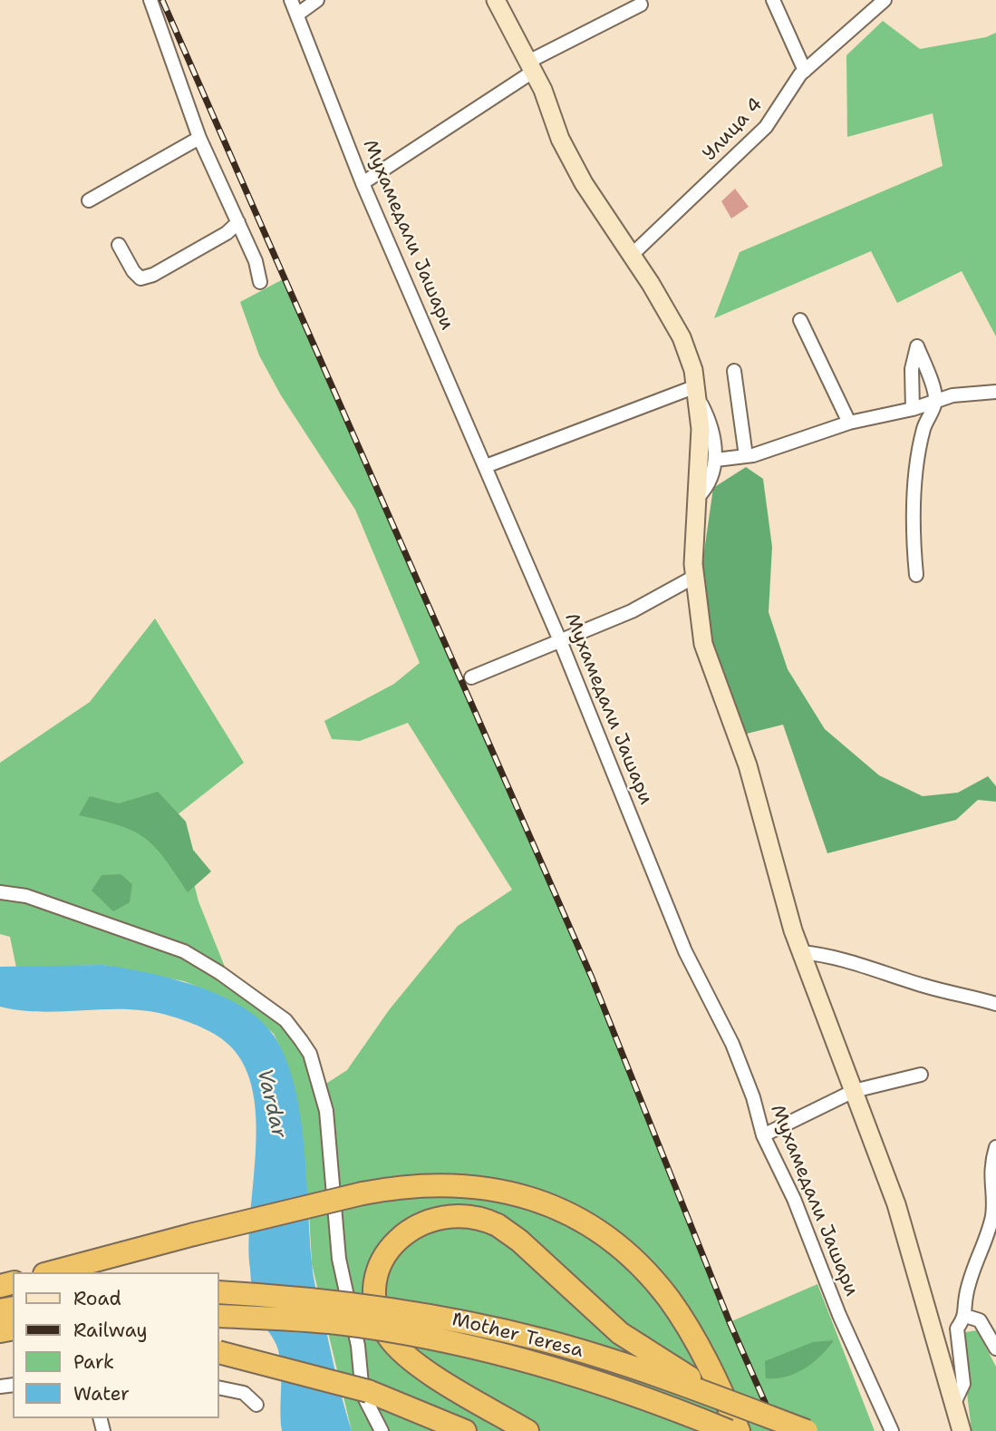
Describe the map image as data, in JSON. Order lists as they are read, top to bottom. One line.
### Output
{"streets":{"highway":["Mother Teresa"],"street":["Улица 4","Мухамедали Јашари"]},"water":["Vardar"],"legend":["Road","Railway","Park","Water"]}
